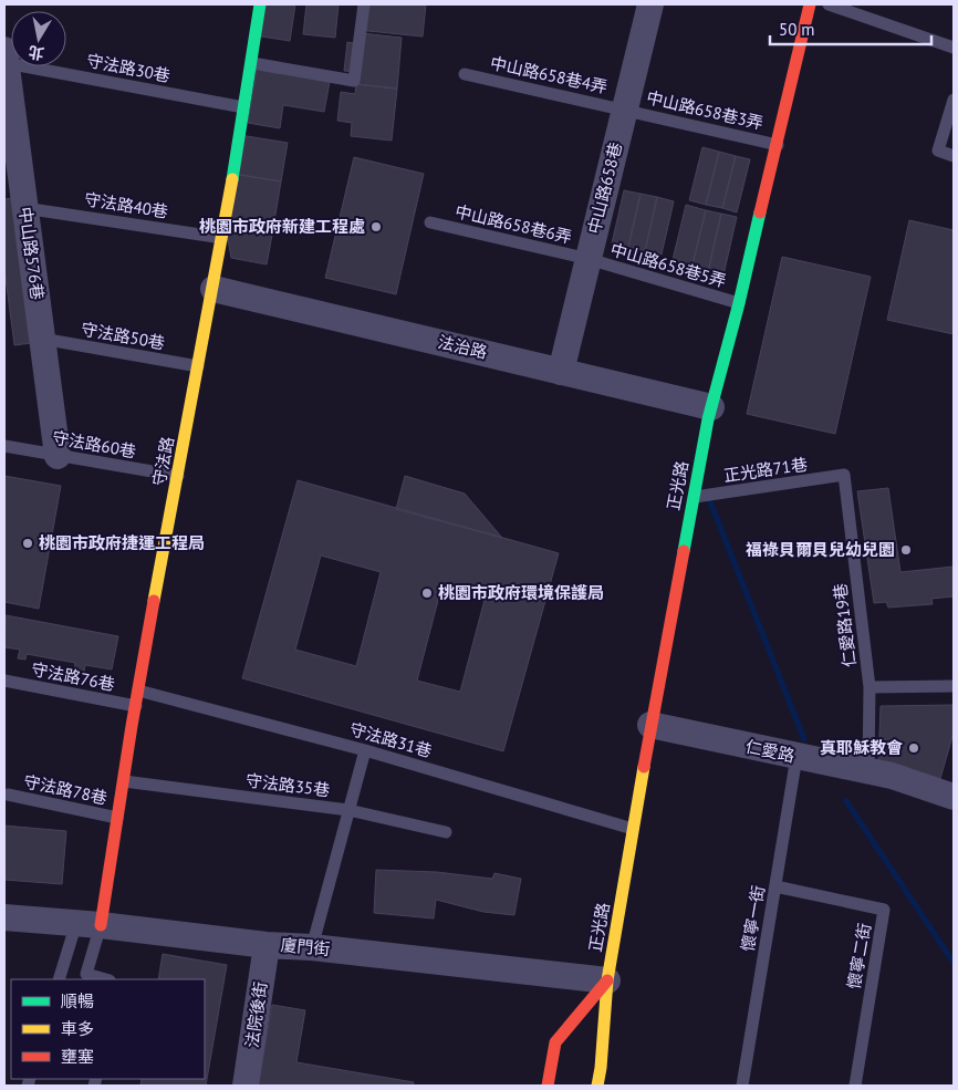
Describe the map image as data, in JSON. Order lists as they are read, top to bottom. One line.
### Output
{"streets":{"street":["中山路658巷","中山路576巷","法治路","守法路","正光路","仁愛路","廈門街","法院後街"],"lane":["守法路30巷","中山路658巷4弄","中山路658巷3弄","守法路40巷","中山路658巷6弄","中山路658巷5弄","守法路50巷","守法路60巷","正光路71巷","仁愛路19巷","守法路76巷","守法路31巷","守法路35巷","守法路78巷","懷寧一街","懷寧二街"]},"crossings":[["守法路30巷","中山路576巷"],["守法路30巷","守法路"],["中山路658巷4弄","中山路658巷3弄"],["中山路658巷4弄","中山路658巷"],["中山路658巷3弄","中山路658巷"],["中山路658巷3弄","正光路"],["中山路658巷","中山路658巷6弄"],["中山路658巷","中山路658巷5弄"],["中山路658巷","法治路"],["守法路40巷","中山路576巷"],["守法路40巷","守法路"],["中山路658巷6弄","中山路658巷5弄"],["中山路576巷","守法路50巷"],["中山路576巷","守法路60巷"],["中山路658巷5弄","正光路"],["守法路50巷","守法路"],["法治路","守法路"],["法治路","正光路"],["守法路60巷","守法路"],["守法路","守法路76巷"],["守法路","守法路31巷"],["守法路","守法路35巷"],["守法路","守法路78巷"],["守法路","廈門街"],["正光路71巷","正光路"],["正光路71巷","仁愛路19巷"],["正光路","守法路31巷"],["正光路","仁愛路"],["正光路","廈門街"],["仁愛路19巷","仁愛路"],["仁愛路","懷寧一街"],["懷寧一街","懷寧二街"],["廈門街","法院後街"]],"places":["桃園市政府新建工程處","桃園市政府捷運工程局","福祿貝爾貝兒幼兒園","桃園市政府環境保護局","真耶穌教會"],"legend":["順暢","車多","壅塞"],"scale_bar":"50 m","north":"bottom"}
